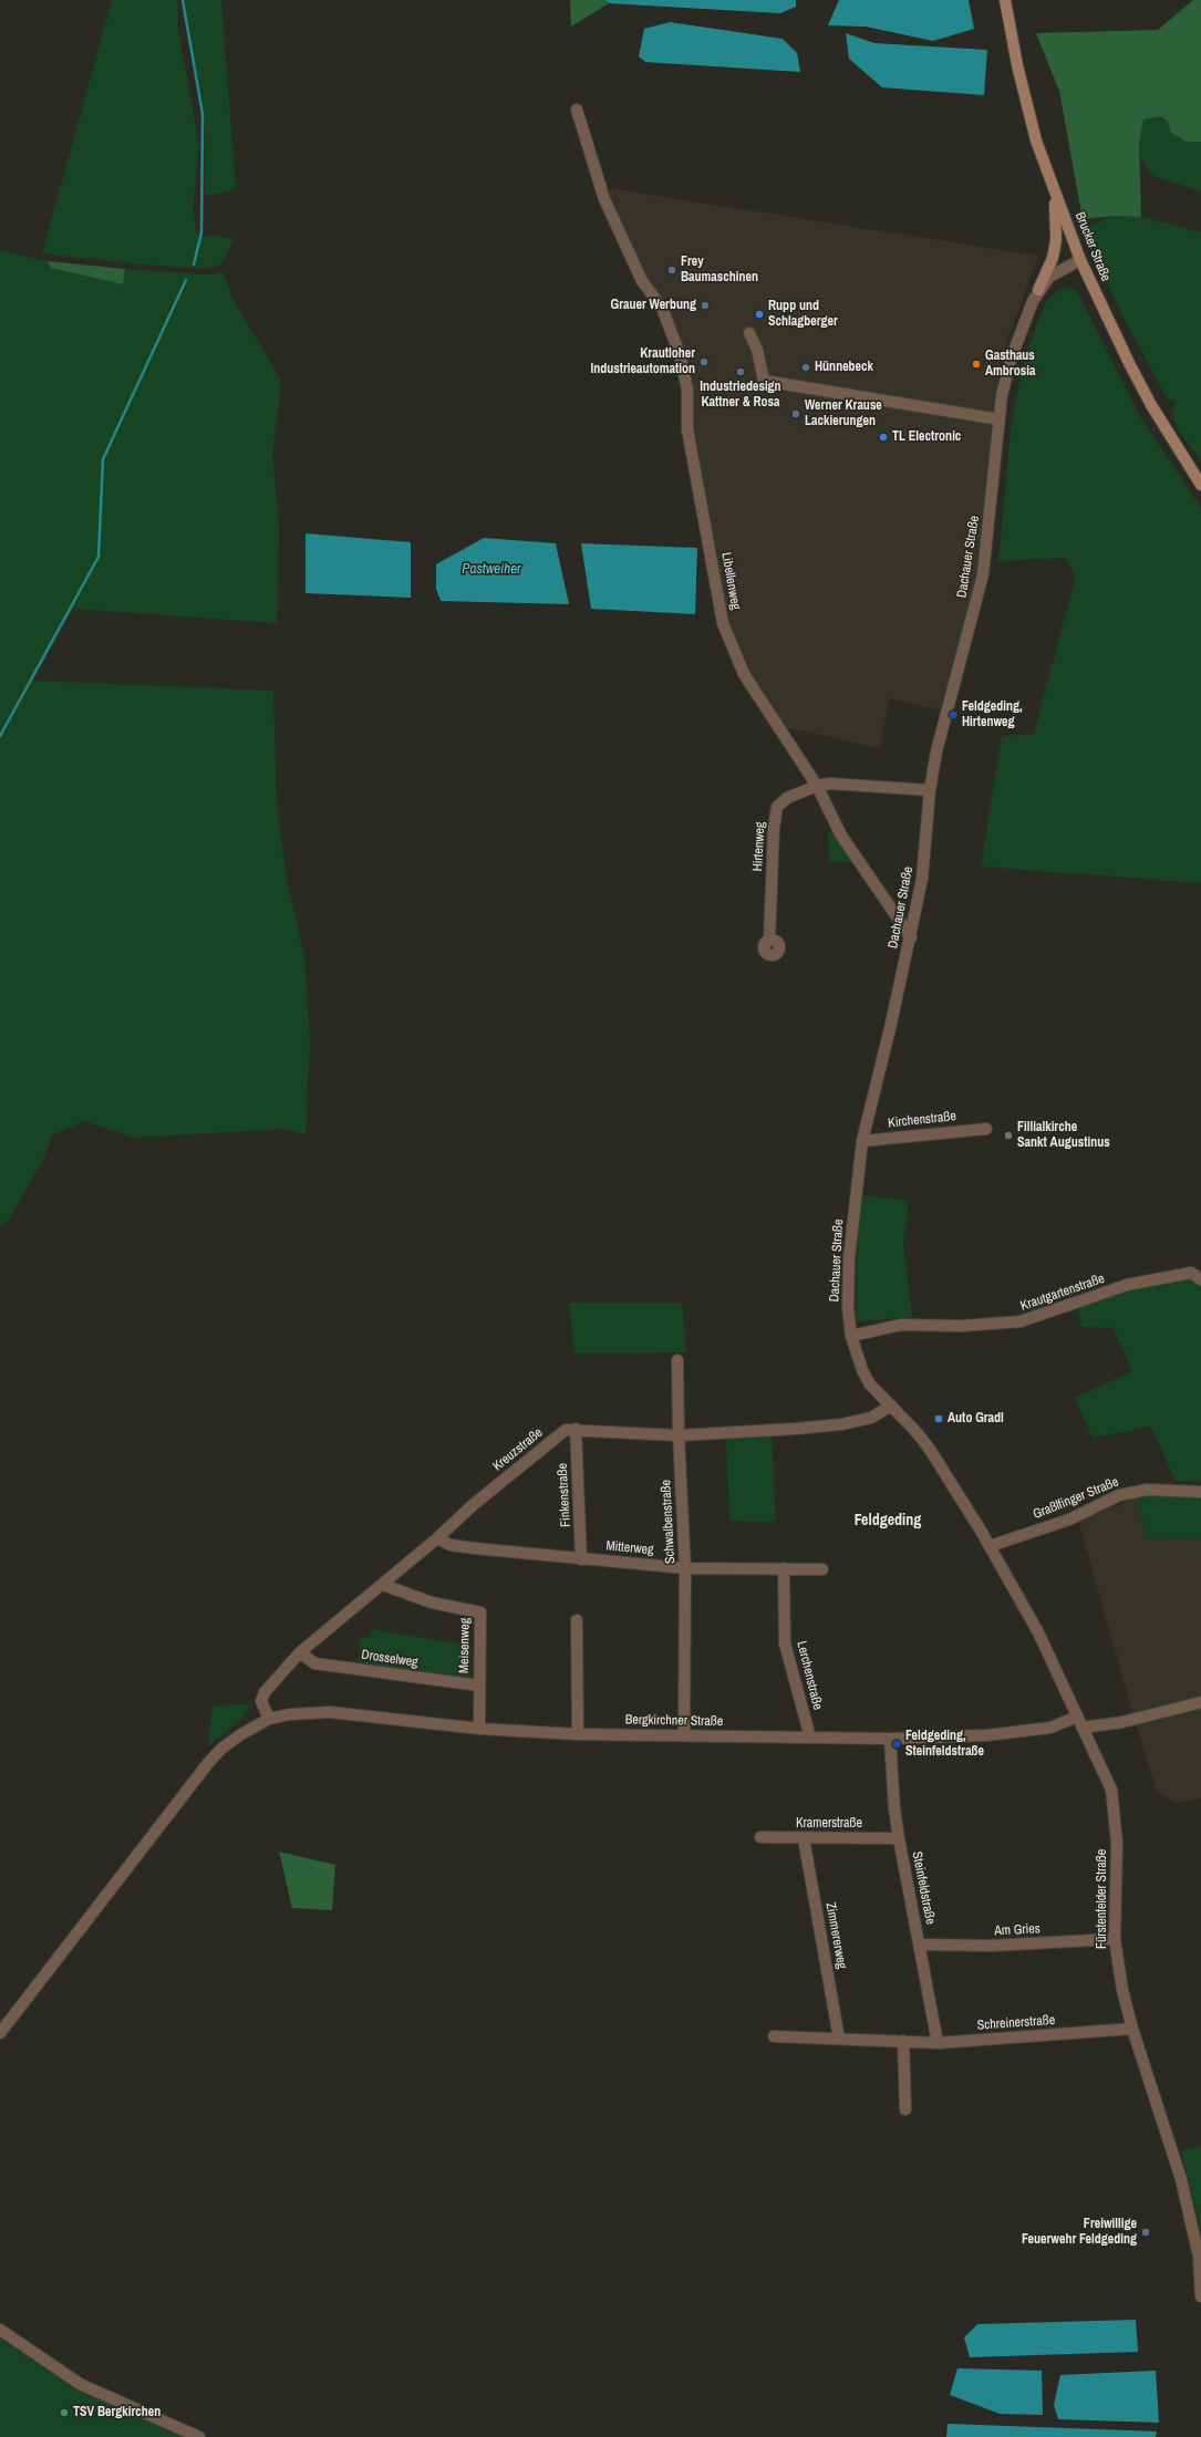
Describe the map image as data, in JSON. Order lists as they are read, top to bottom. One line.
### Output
{"streets":{"main road":["Brucker Straße"],"street":["Dachauer Straße","Libellenweg","Hirtenweg","Kirchenstraße","Krautgartenstraße","Kreuzstraße","Finkenstraße","Graßlfinger Straße","Schwalbenstraße","Mitterweg","Meisenweg","Drosselweg","Lerchenstraße","Bergkirchner Straße","Kramerstraße","Steinfeldstraße","Fürstenfelder Straße","Am Gries","Zimmererweg","Schreinerstraße"]},"crossings":[["Brucker Straße","Dachauer Straße"],["Dachauer Straße","Libellenweg"],["Dachauer Straße","Hirtenweg"],["Dachauer Straße","Kirchenstraße"],["Dachauer Straße","Krautgartenstraße"],["Dachauer Straße","Kreuzstraße"],["Dachauer Straße","Graßlfinger Straße"],["Dachauer Straße","Fürstenfelder Straße"],["Libellenweg","Hirtenweg"],["Kreuzstraße","Finkenstraße"],["Kreuzstraße","Schwalbenstraße"],["Kreuzstraße","Mitterweg"],["Kreuzstraße","Meisenweg"],["Kreuzstraße","Drosselweg"],["Kreuzstraße","Bergkirchner Straße"],["Finkenstraße","Mitterweg"],["Graßlfinger Straße","Fürstenfelder Straße"],["Schwalbenstraße","Mitterweg"],["Schwalbenstraße","Bergkirchner Straße"],["Mitterweg","Lerchenstraße"],["Meisenweg","Drosselweg"],["Meisenweg","Bergkirchner Straße"],["Lerchenstraße","Bergkirchner Straße"],["Bergkirchner Straße","Steinfeldstraße"],["Bergkirchner Straße","Fürstenfelder Straße"],["Kramerstraße","Steinfeldstraße"],["Kramerstraße","Zimmererweg"],["Steinfeldstraße","Am Gries"],["Steinfeldstraße","Schreinerstraße"],["Fürstenfelder Straße","Am Gries"],["Fürstenfelder Straße","Schreinerstraße"],["Zimmererweg","Schreinerstraße"]],"districts":["Feldgeding"],"water":["Pastweiher"],"places":["Frey Baumaschinen","Grauer Werbung","Rupp und Schlagberger","Krautloher Industrieautomation","Gasthaus Ambrosia","Hünnebeck","Industriedesign Kattner & Rosa","Werner Krause Lackierungen","TL Electronic","Feldgeding, Hirtenweg","Fillialkirche Sankt Augustinus","Auto Gradl","Feldgeding, Steinfeldstraße","Freiwillige Feuerwehr Feldgeding","TSV Bergkirchen"]}
